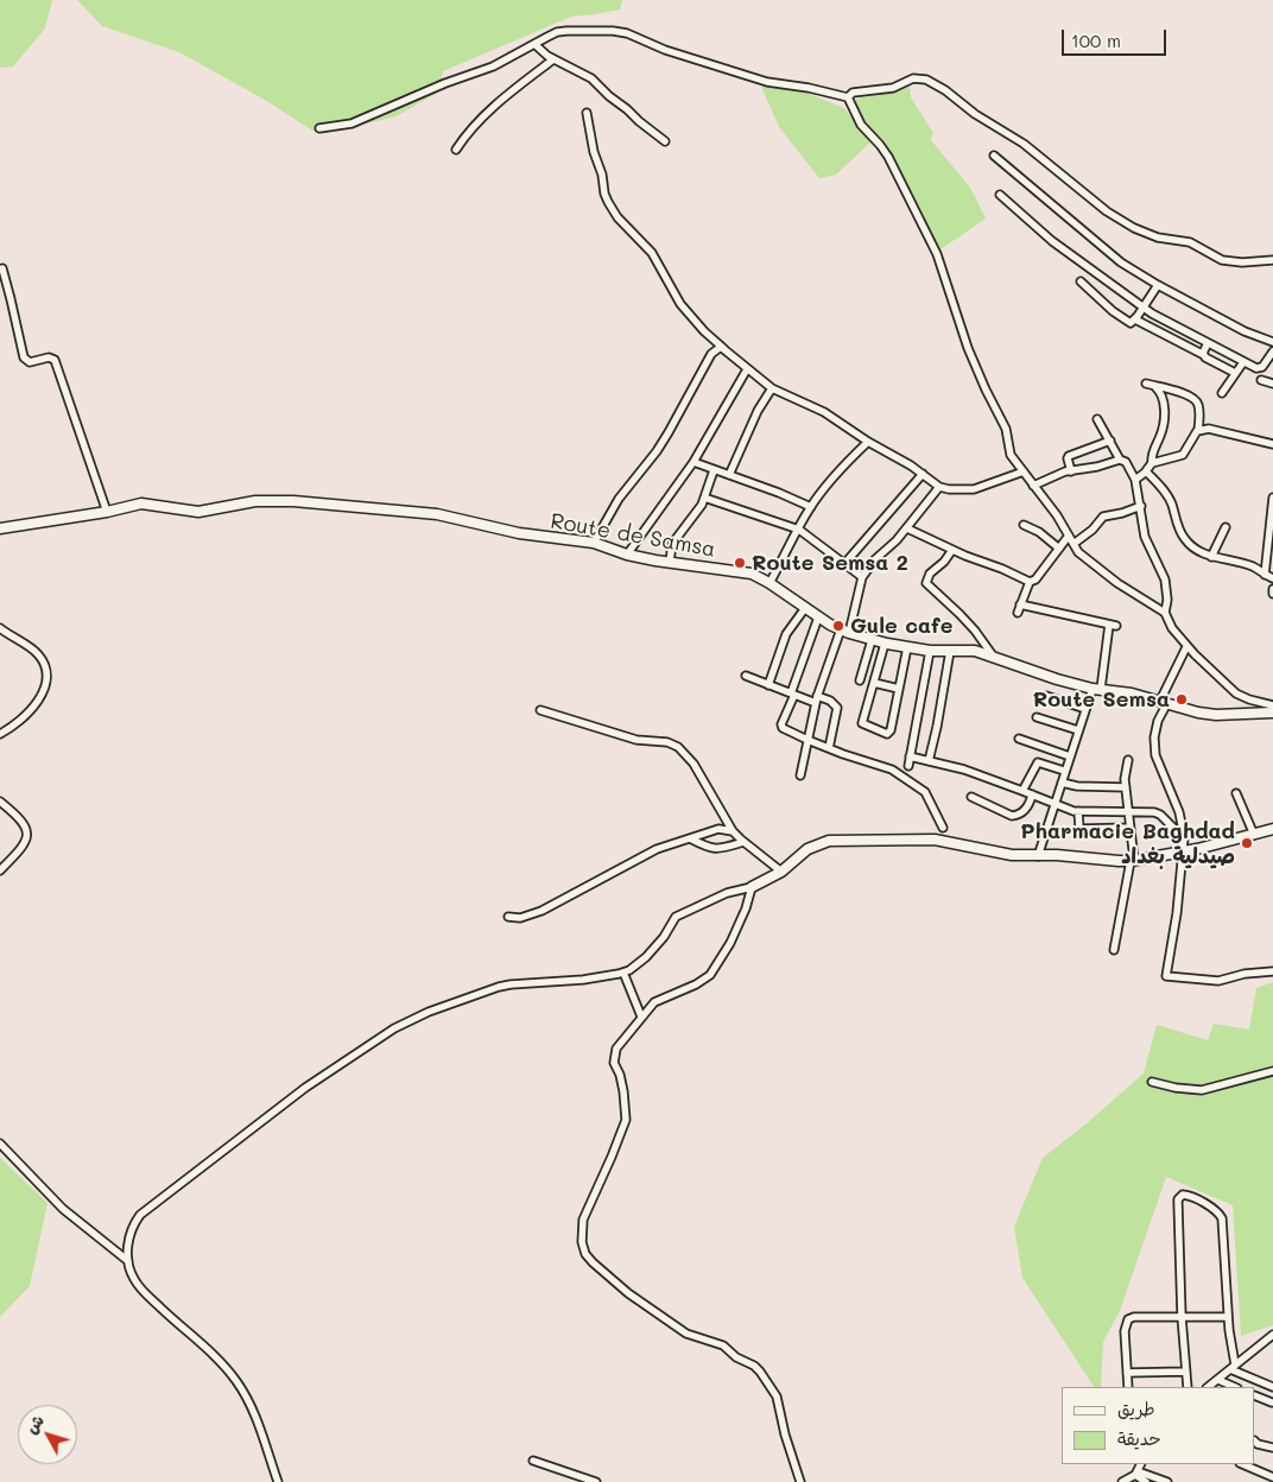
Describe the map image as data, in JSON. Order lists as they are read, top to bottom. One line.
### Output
{"streets":{"street":["Route de Samsa"]},"places":["Route Semsa 2","Gule cafe","Route Semsa","Pharmacie Baghdad صيدلية بغداد"],"legend":["طريق","حديقة"],"scale_bar":"100 m","north":"top left"}
